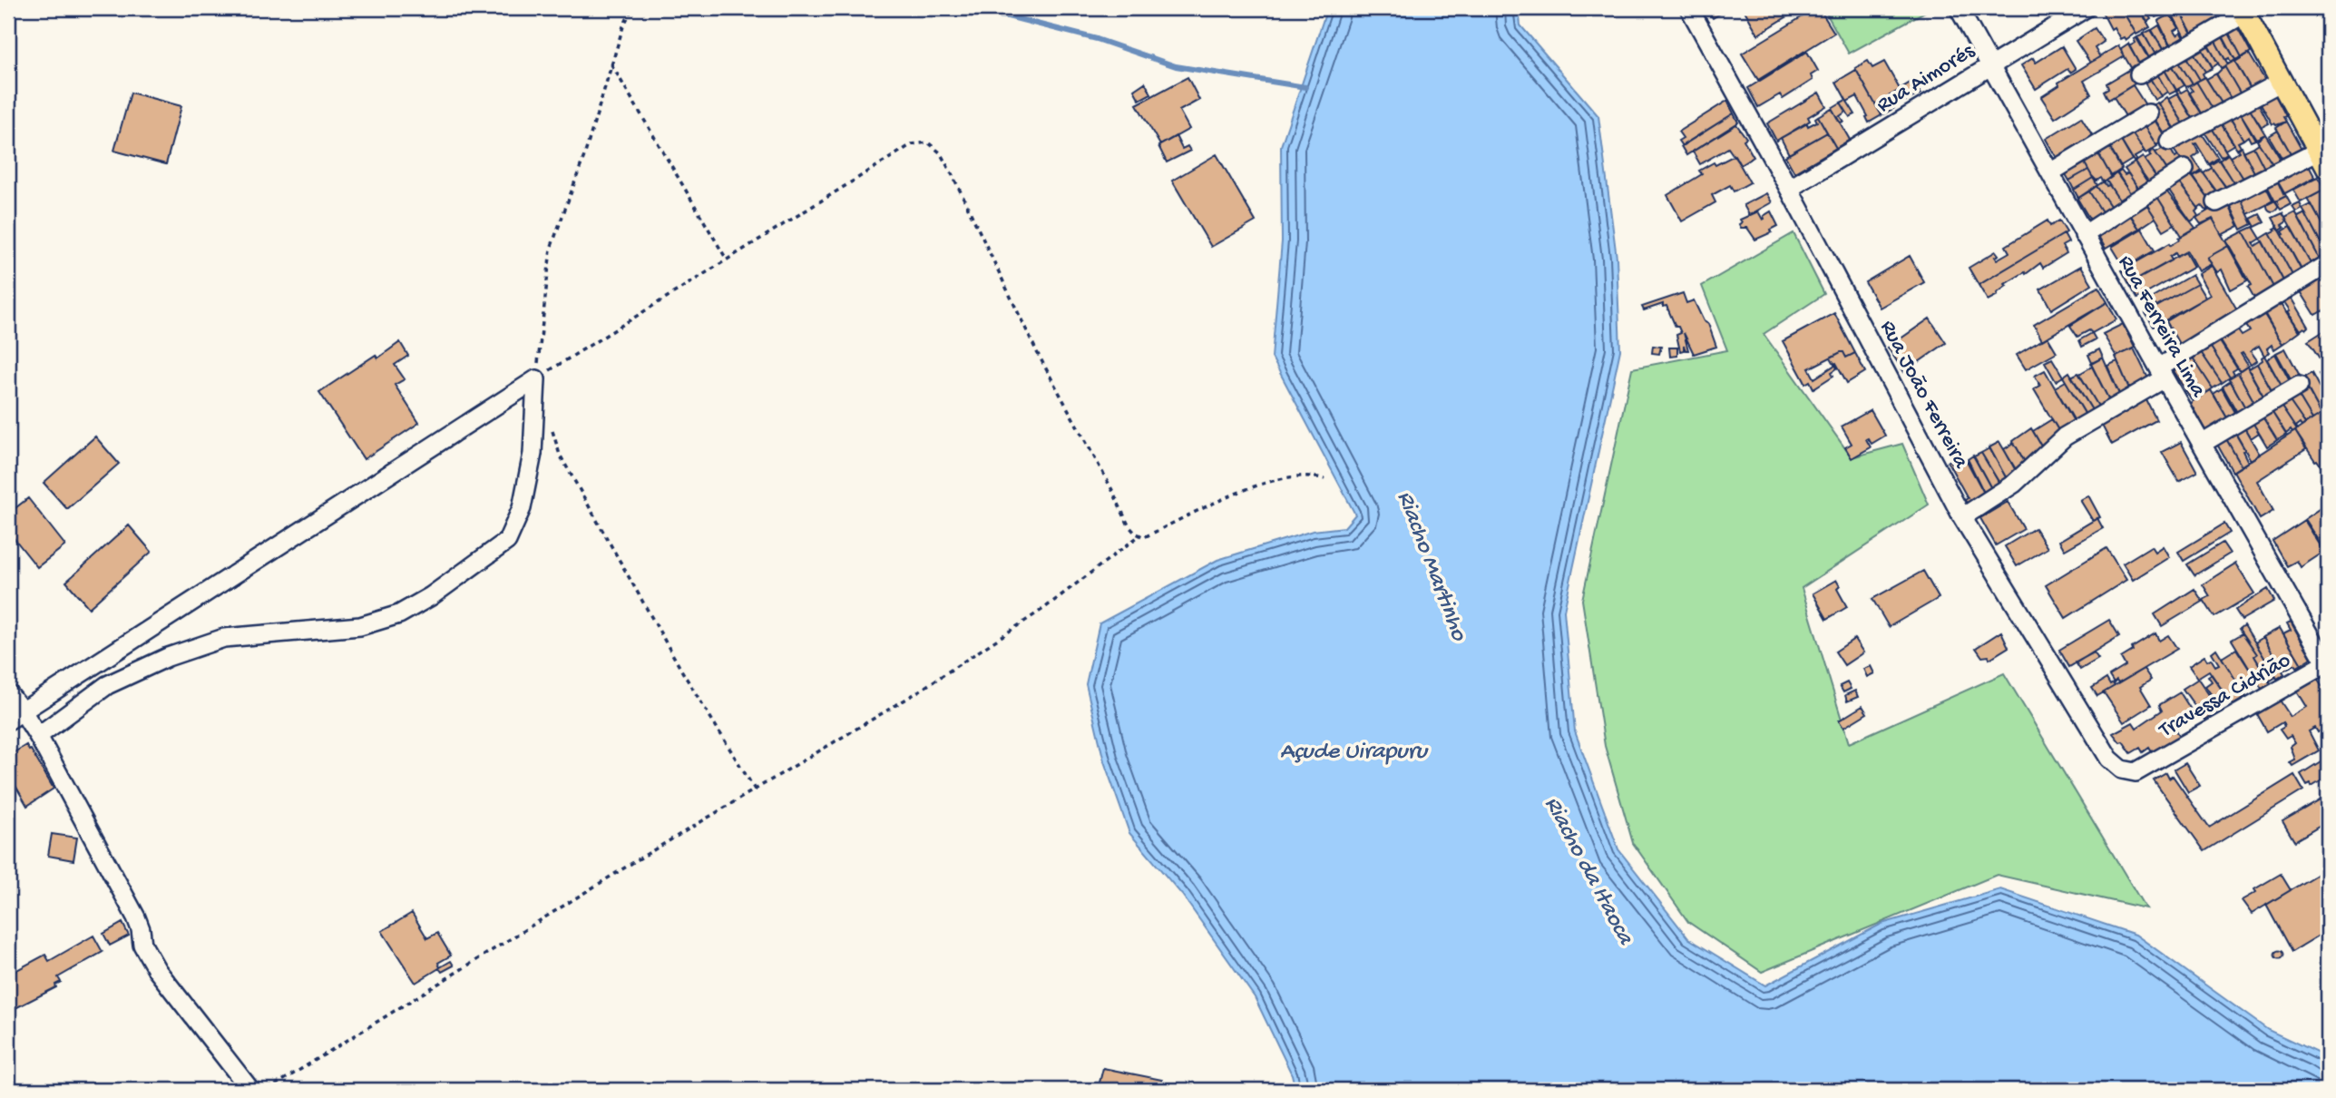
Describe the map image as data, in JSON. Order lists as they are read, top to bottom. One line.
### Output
{"streets":{"street":["Rua Aimorés","Rua Ferreira Lima","Rua João Ferreira","Travessa Cidrião"]},"crossings":[["Rua Aimorés","Rua Ferreira Lima"],["Rua Aimorés","Rua João Ferreira"],["Rua Ferreira Lima","Travessa Cidrião"],["Rua João Ferreira","Travessa Cidrião"]],"water":["Riacho Martinho","Açude Uirapuru","Riacho da Itaoca"]}
